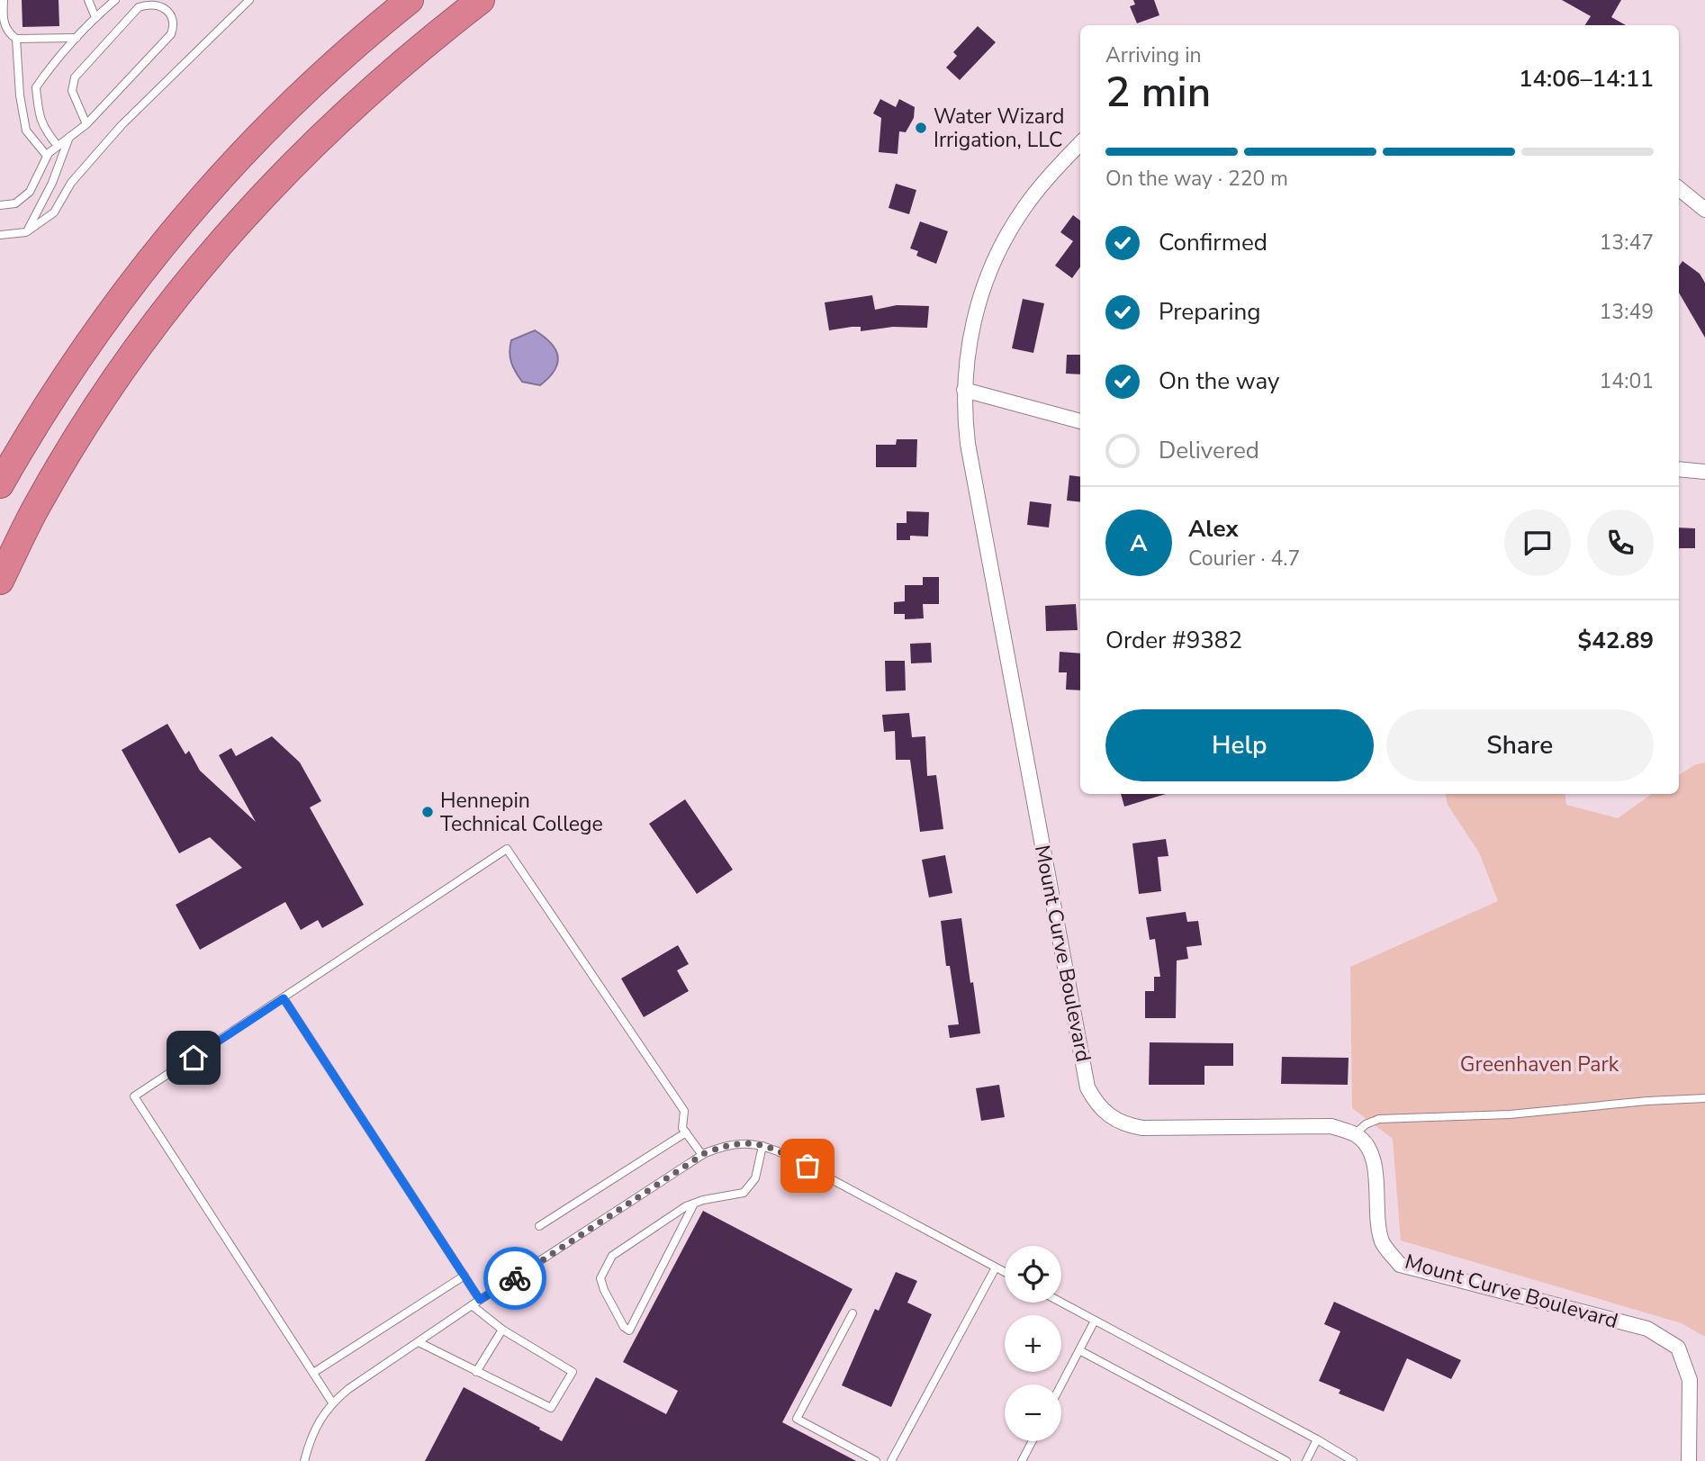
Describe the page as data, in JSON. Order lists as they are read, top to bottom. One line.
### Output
{"streets":{"street":["Mount Curve Boulevard"]},"parks":["Greenhaven Park"],"places":["Water Wizard Irrigation, LLC","Hennepin Technical College"],"page":{"heading":["2 min","Arriving in","14:06–14:11"],"panel":["Alex","Courier · 4.7","Order #9382","$42.89"],"bar":"On the way · 220 m","list":[["Confirmed","13:47"],["Preparing","13:49"],["On the way","14:01"],"Delivered"],"round":"A","buttons":["Help","Share"],"map_buttons":["+","−"]}}
